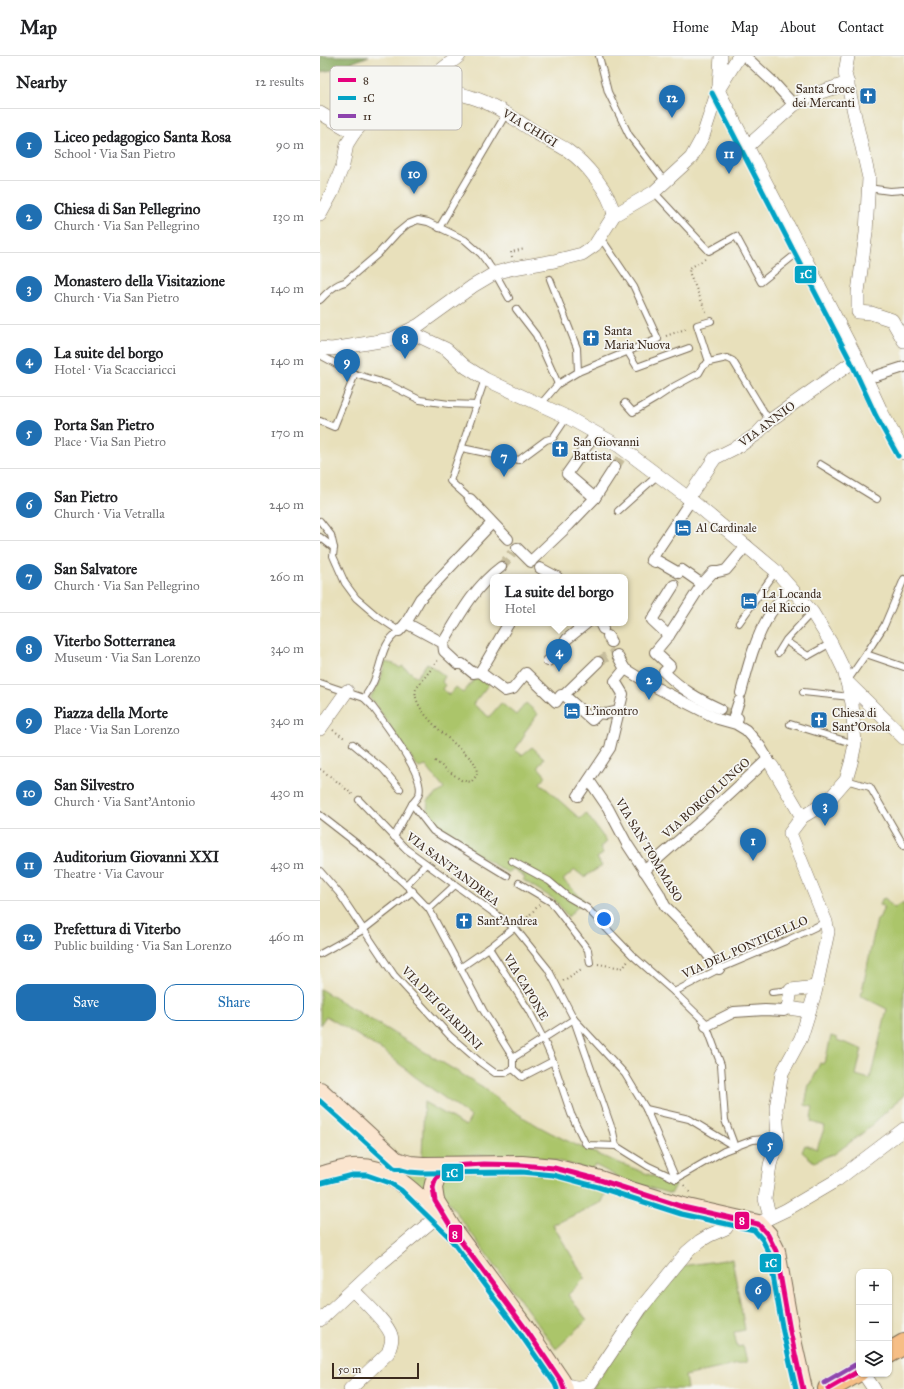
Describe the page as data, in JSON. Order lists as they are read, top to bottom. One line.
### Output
{"streets":{"street":["VIA CHIGI","VIA ANNIO","VIA BORGOLUNGO","VIA SAN TOMMASO"],"lane":["VIA SANT'ANDREA","VIA DEL PONTICELLO","VIA CAPONE","VIA DEI GIARDINI"]},"crossings":[["VIA BORGOLUNGO","VIA SAN TOMMASO"],["VIA SAN TOMMASO","VIA DEL PONTICELLO"]],"places":{"church":["Santa Croce dei Mercanti","Santa Maria Nuova","San Giovanni Battista","Chiesa di Sant'Orsola","Sant'Andrea"],"hotel":["Al Cardinale","La Locanda del Riccio","L'incontro"]},"lines":["transit line 1C","transit line 8","transit line 11"],"legend":["8","1C","11"],"scale_bar":"50 m","page":{"header":"Map","nav":["Home","Map","About","Contact"],"heading":["Nearby","12 results"],"pins":["12","11","10","8","9","7","4","2","3","1","5","6"],"list":[{"mark":"1","name":"Liceo pedagogico Santa Rosa","note":"School · Via San Pietro","value":"90 m"},{"mark":"2","name":"Chiesa di San Pellegrino","note":"Church · Via San Pellegrino","value":"130 m"},{"mark":"3","name":"Monastero della Visitazione","note":"Church · Via San Pietro","value":"140 m"},{"mark":"4","name":"La suite del borgo","note":"Hotel · Via Scacciaricci","value":"140 m"},{"mark":"5","name":"Porta San Pietro","note":"Place · Via San Pietro","value":"170 m"},{"mark":"6","name":"San Pietro","note":"Church · Via Vetralla","value":"240 m"},{"mark":"7","name":"San Salvatore","note":"Church · Via San Pellegrino","value":"260 m"},{"mark":"8","name":"Viterbo Sotterranea","note":"Museum · Via San Lorenzo","value":"340 m"},{"mark":"9","name":"Piazza della Morte","note":"Place · Via San Lorenzo","value":"340 m"},{"mark":"10","name":"San Silvestro","note":"Church · Via Sant'Antonio","value":"430 m"},{"mark":"11","name":"Auditorium Giovanni XXI","note":"Theatre · Via Cavour","value":"430 m"},{"mark":"12","name":"Prefettura di Viterbo","note":"Public building · Via San Lorenzo","value":"460 m"}],"popup":["La suite del borgo","Hotel"],"buttons":["Save","Share"],"map_buttons":["+","−"],"scale":"50 m"}}
